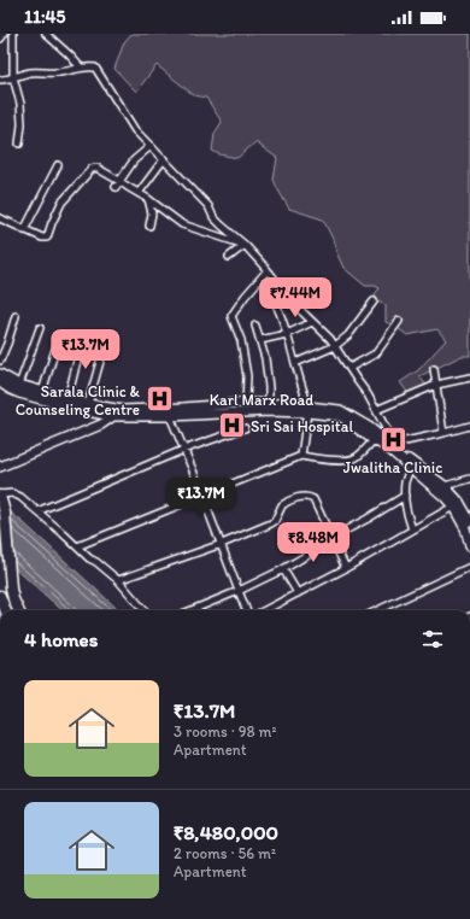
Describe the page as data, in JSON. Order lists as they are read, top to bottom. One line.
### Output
{"streets":{"main road":["Karl Marx Road"]},"places":{"hospital":["Sarala Clinic & Counseling Centre","Sri Sai Hospital","Jwalitha Clinic"]},"page":{"status":"11:45","price":["₹7.44M","₹13.7M","₹13.7M","₹8.48M"],"heading":"4 homes","list":[{"name":"₹13.7M","note":"3 rooms · 98 m² · Apartment"},{"name":"₹8,480,000","note":"2 rooms · 56 m² · Apartment"}]}}
